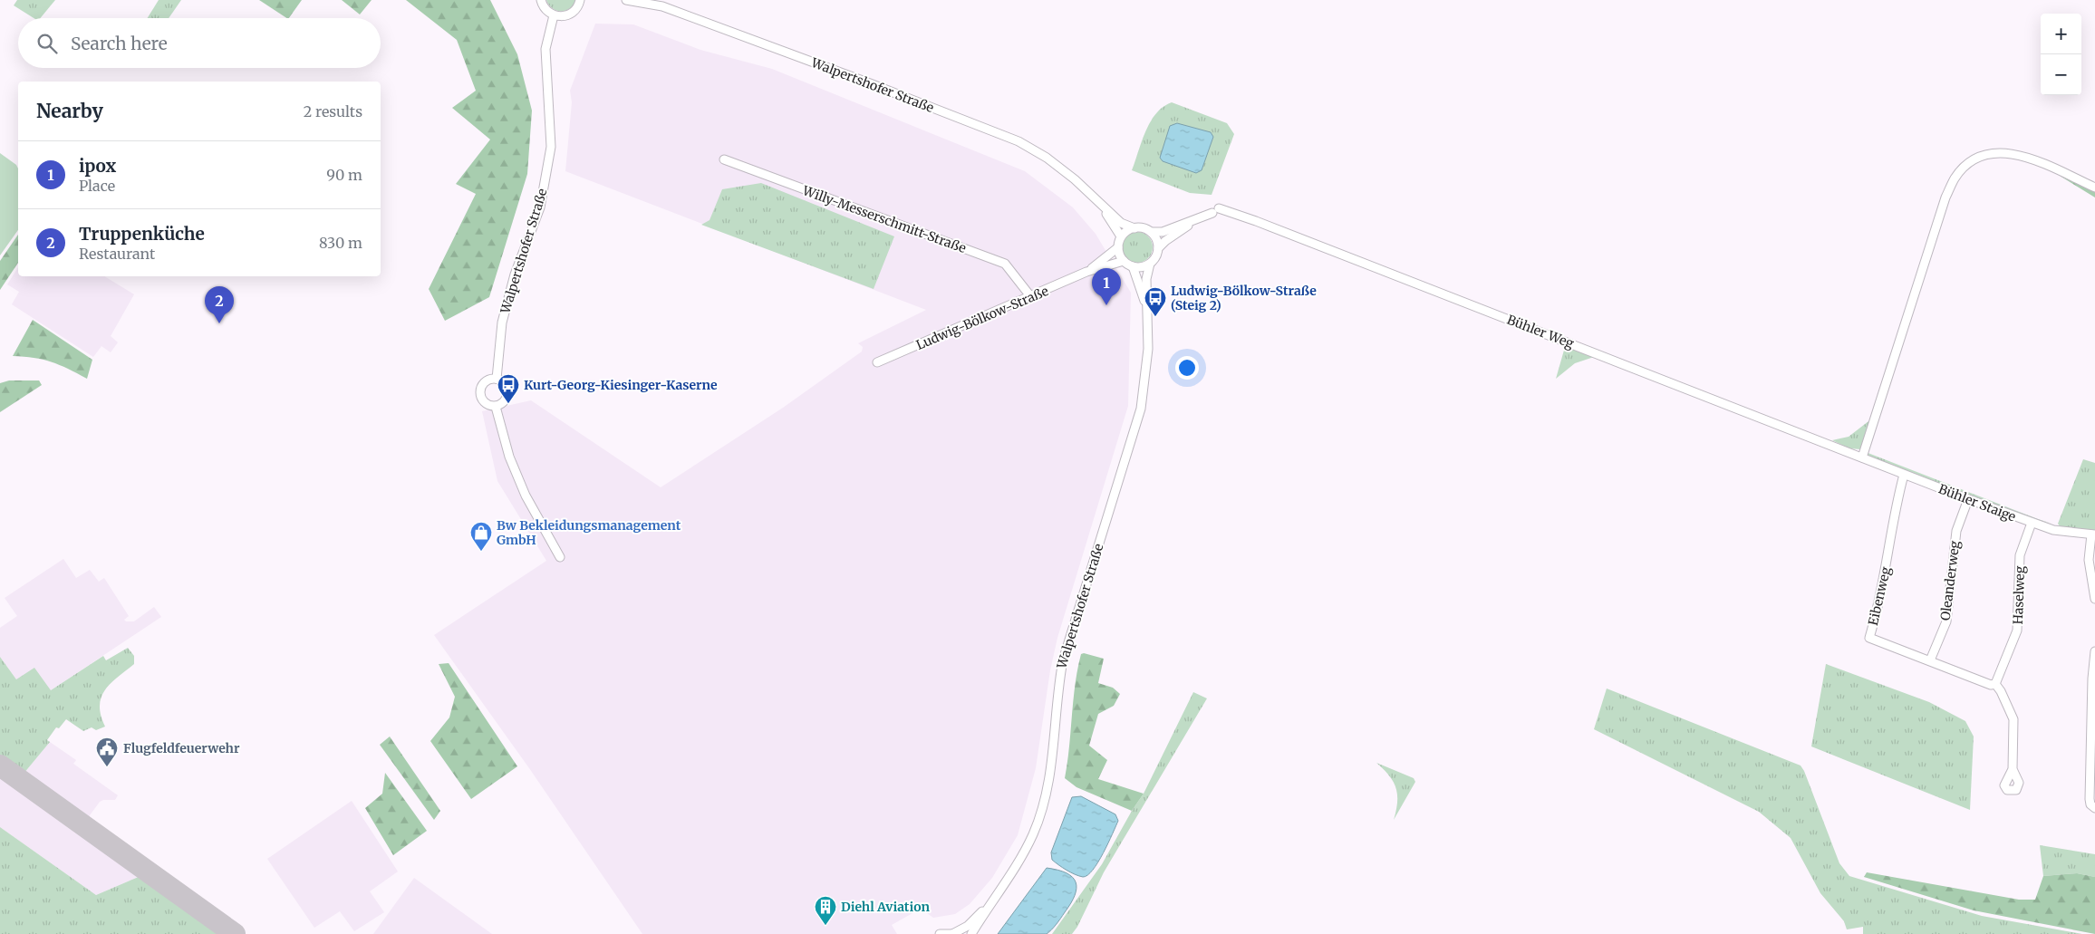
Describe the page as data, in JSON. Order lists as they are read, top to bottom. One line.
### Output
{"streets":{"street":["Walpertshofer Straße","Willy-Messerschmitt-Straße","Ludwig-Bölkow-Straße","Bühler Weg","Bühler Staige","Oleanderweg","Haselweg","Eibenweg"]},"crossings":[["Walpertshofer Straße","Ludwig-Bölkow-Straße"],["Walpertshofer Straße","Bühler Weg"],["Willy-Messerschmitt-Straße","Ludwig-Bölkow-Straße"],["Ludwig-Bölkow-Straße","Bühler Weg"],["Bühler Weg","Bühler Staige"],["Bühler Staige","Oleanderweg"],["Bühler Staige","Haselweg"],["Bühler Staige","Eibenweg"],["Oleanderweg","Eibenweg"],["Haselweg","Eibenweg"]],"places":{"bus stop":["Ludwig-Bölkow-Straße (Steig 2)","Kurt-Georg-Kiesinger-Kaserne"],"shop":["Bw Bekleidungsmanagement GmbH"],"public building":["Flugfeldfeuerwehr"],"building":["Diehl Aviation"]},"page":{"map_buttons":["+","−"],"search":"Search here","heading":["Nearby","2 results"],"list":[{"mark":"1","name":"ipox","note":"Place","value":"90 m"},{"mark":"2","name":"Truppenküche","note":"Restaurant","value":"830 m"}],"pins":["1","2"]}}
